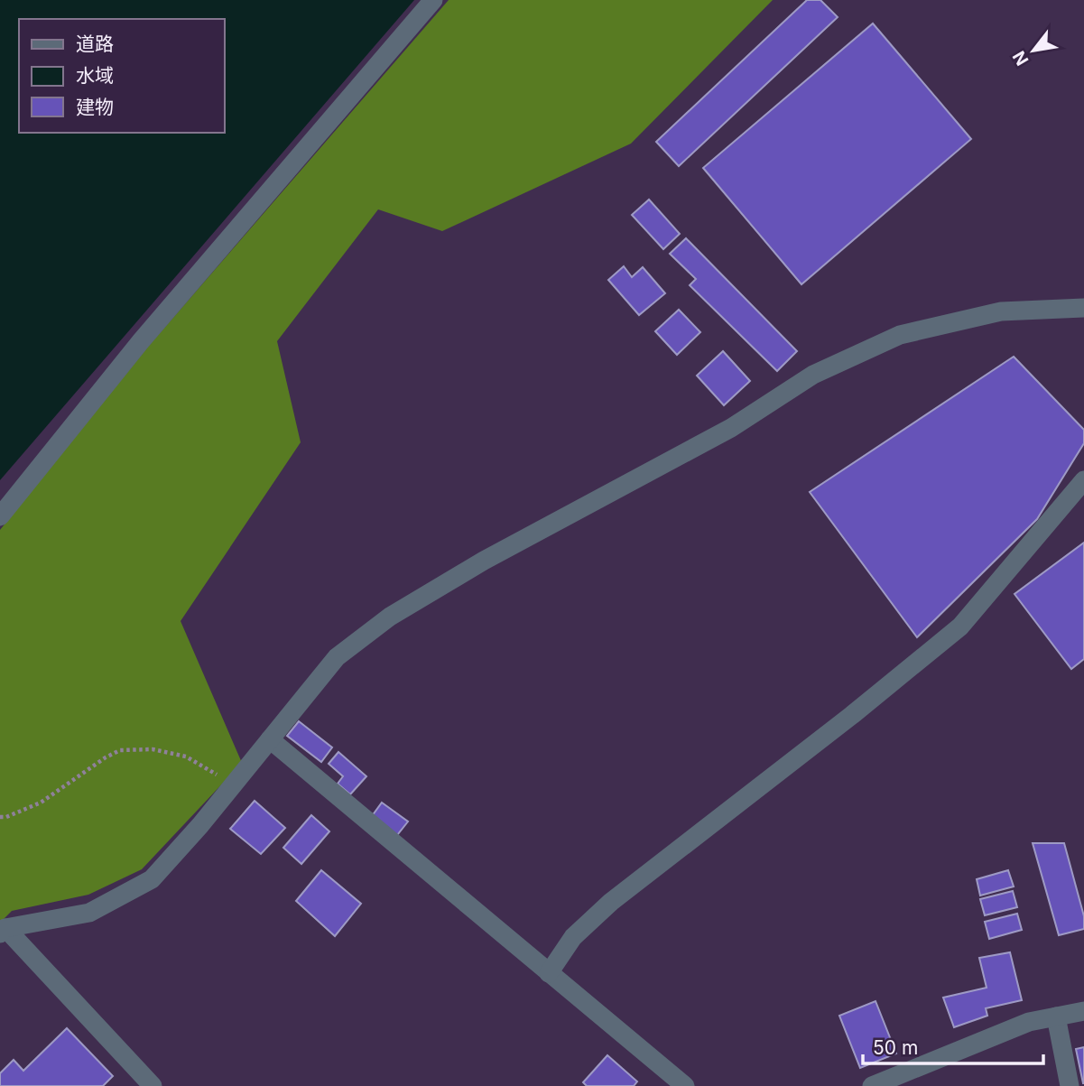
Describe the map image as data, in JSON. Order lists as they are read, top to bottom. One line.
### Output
{"legend":["道路","水域","建物"],"scale_bar":"50 m","north":"bottom left"}
